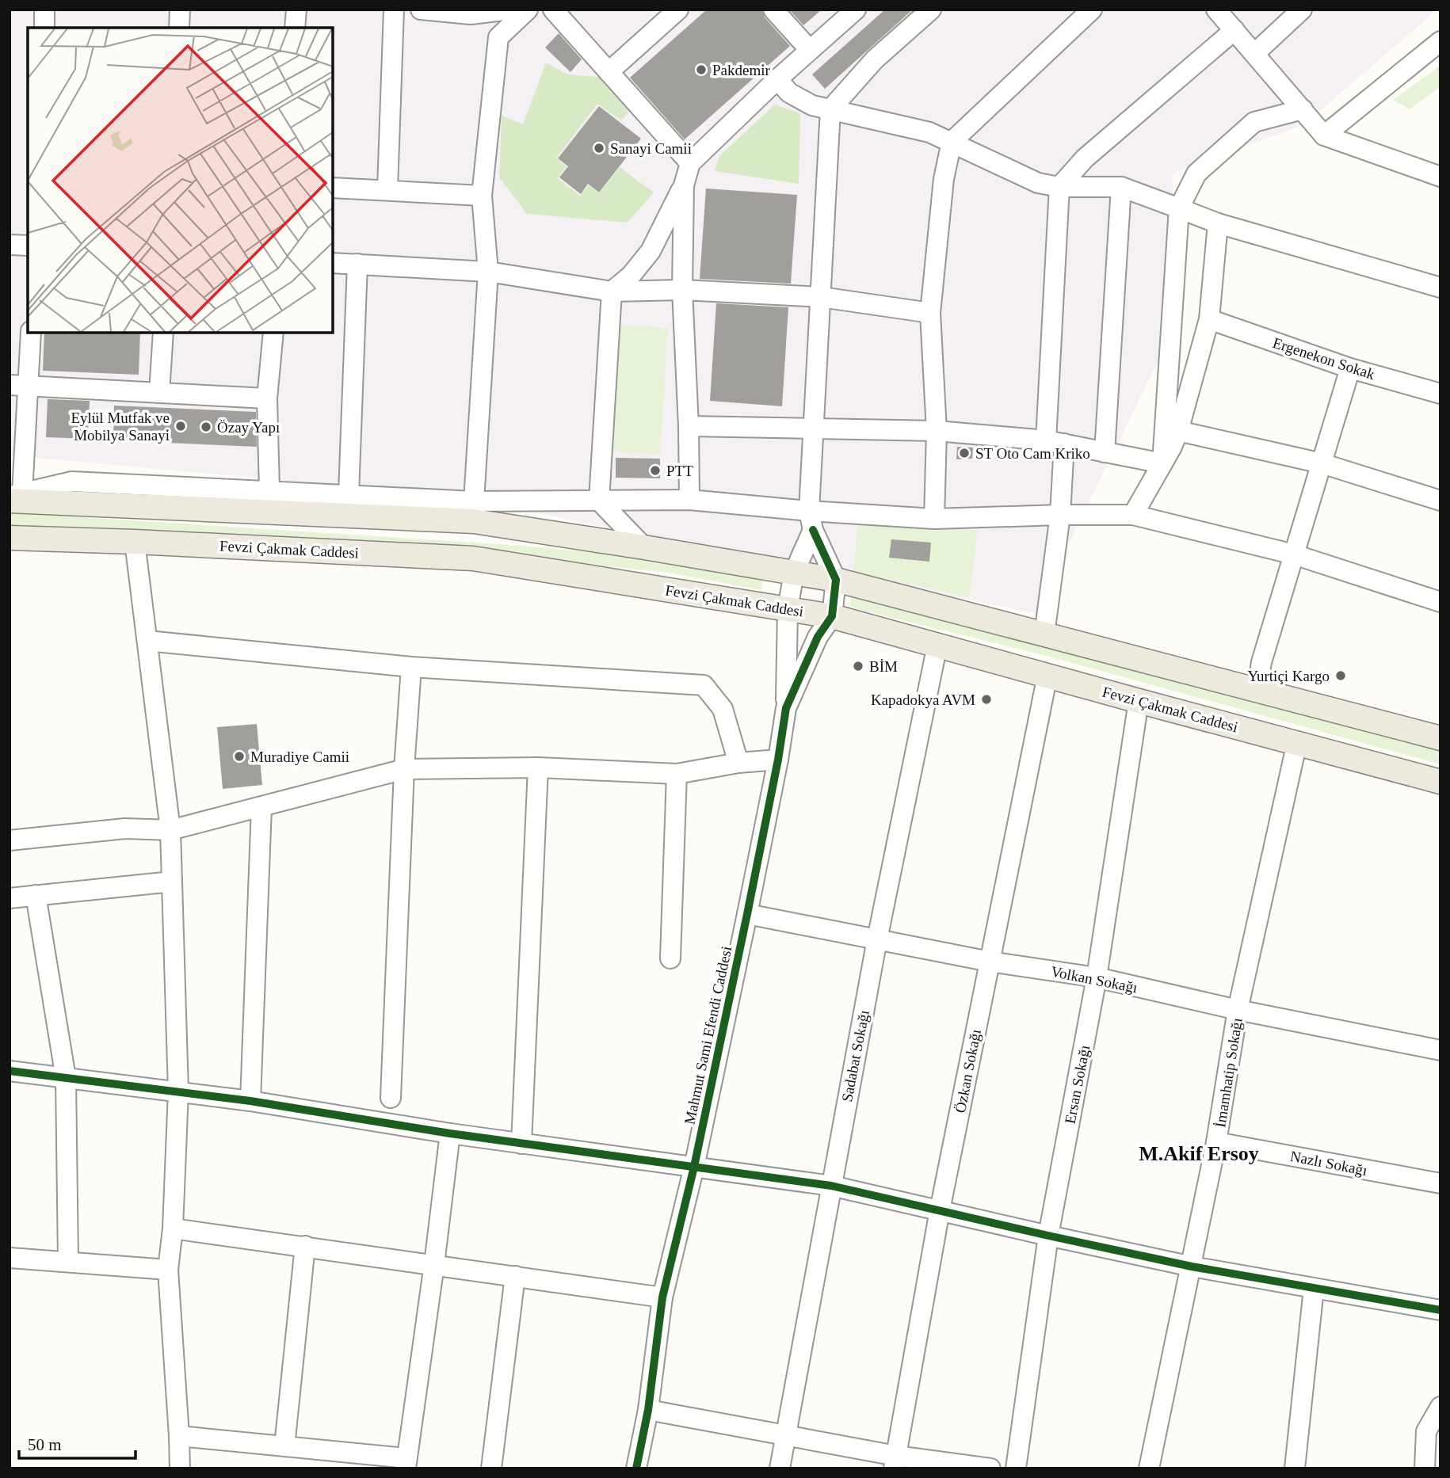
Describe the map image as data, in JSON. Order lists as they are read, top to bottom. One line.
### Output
{"streets":{"main road":["Fevzi Çakmak Caddesi"],"street":["Ergenekon Sokak","Volkan Sokağı","Mahmut Sami Efendi Caddesi","Sadabat Sokağı","Özkan Sokağı","İmamhatip Sokağı","Ersan Sokağı","Nazlı Sokağı"]},"crossings":[["Fevzi Çakmak Caddesi","Mahmut Sami Efendi Caddesi"],["Fevzi Çakmak Caddesi","Sadabat Sokağı"],["Fevzi Çakmak Caddesi","Özkan Sokağı"],["Fevzi Çakmak Caddesi","İmamhatip Sokağı"],["Fevzi Çakmak Caddesi","Ersan Sokağı"],["Volkan Sokağı","Mahmut Sami Efendi Caddesi"],["Volkan Sokağı","Sadabat Sokağı"],["Volkan Sokağı","Özkan Sokağı"],["Volkan Sokağı","İmamhatip Sokağı"],["Volkan Sokağı","Ersan Sokağı"],["İmamhatip Sokağı","Nazlı Sokağı"]],"districts":["M.Akif Ersoy"],"places":["Pakdemir","Sanayi Camii","Eylül Mutfak ve Mobilya Sanayi","Özay Yapı","ST Oto Cam Kriko","PTT","BİM","Yurtiçi Kargo","Kapadokya AVM","Muradiye Camii"],"scale_bar":"50 m"}
